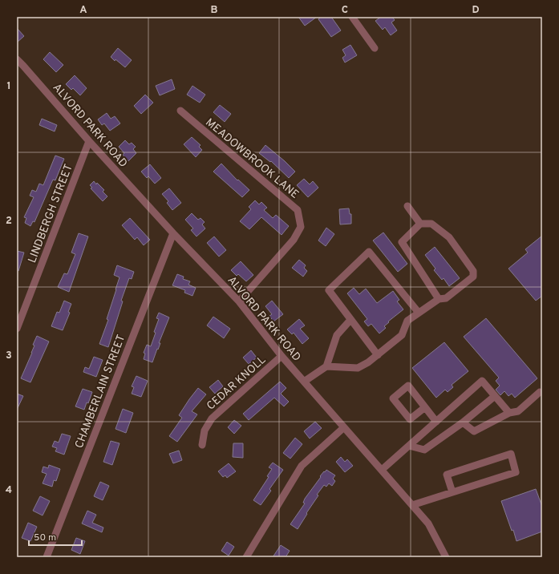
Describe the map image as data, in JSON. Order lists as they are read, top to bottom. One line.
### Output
{"streets":{"street":["ALVORD PARK ROAD","MEADOWBROOK LANE","LINDBERGH STREET","CEDAR KNOLL","CHAMBERLAIN STREET"]},"crossings":[["ALVORD PARK ROAD","MEADOWBROOK LANE"],["ALVORD PARK ROAD","LINDBERGH STREET"],["ALVORD PARK ROAD","CEDAR KNOLL"],["ALVORD PARK ROAD","CHAMBERLAIN STREET"]],"scale_bar":"50 m","grid":{"columns":["A","B","C","D"],"rows":["1","2","3","4"]}}
